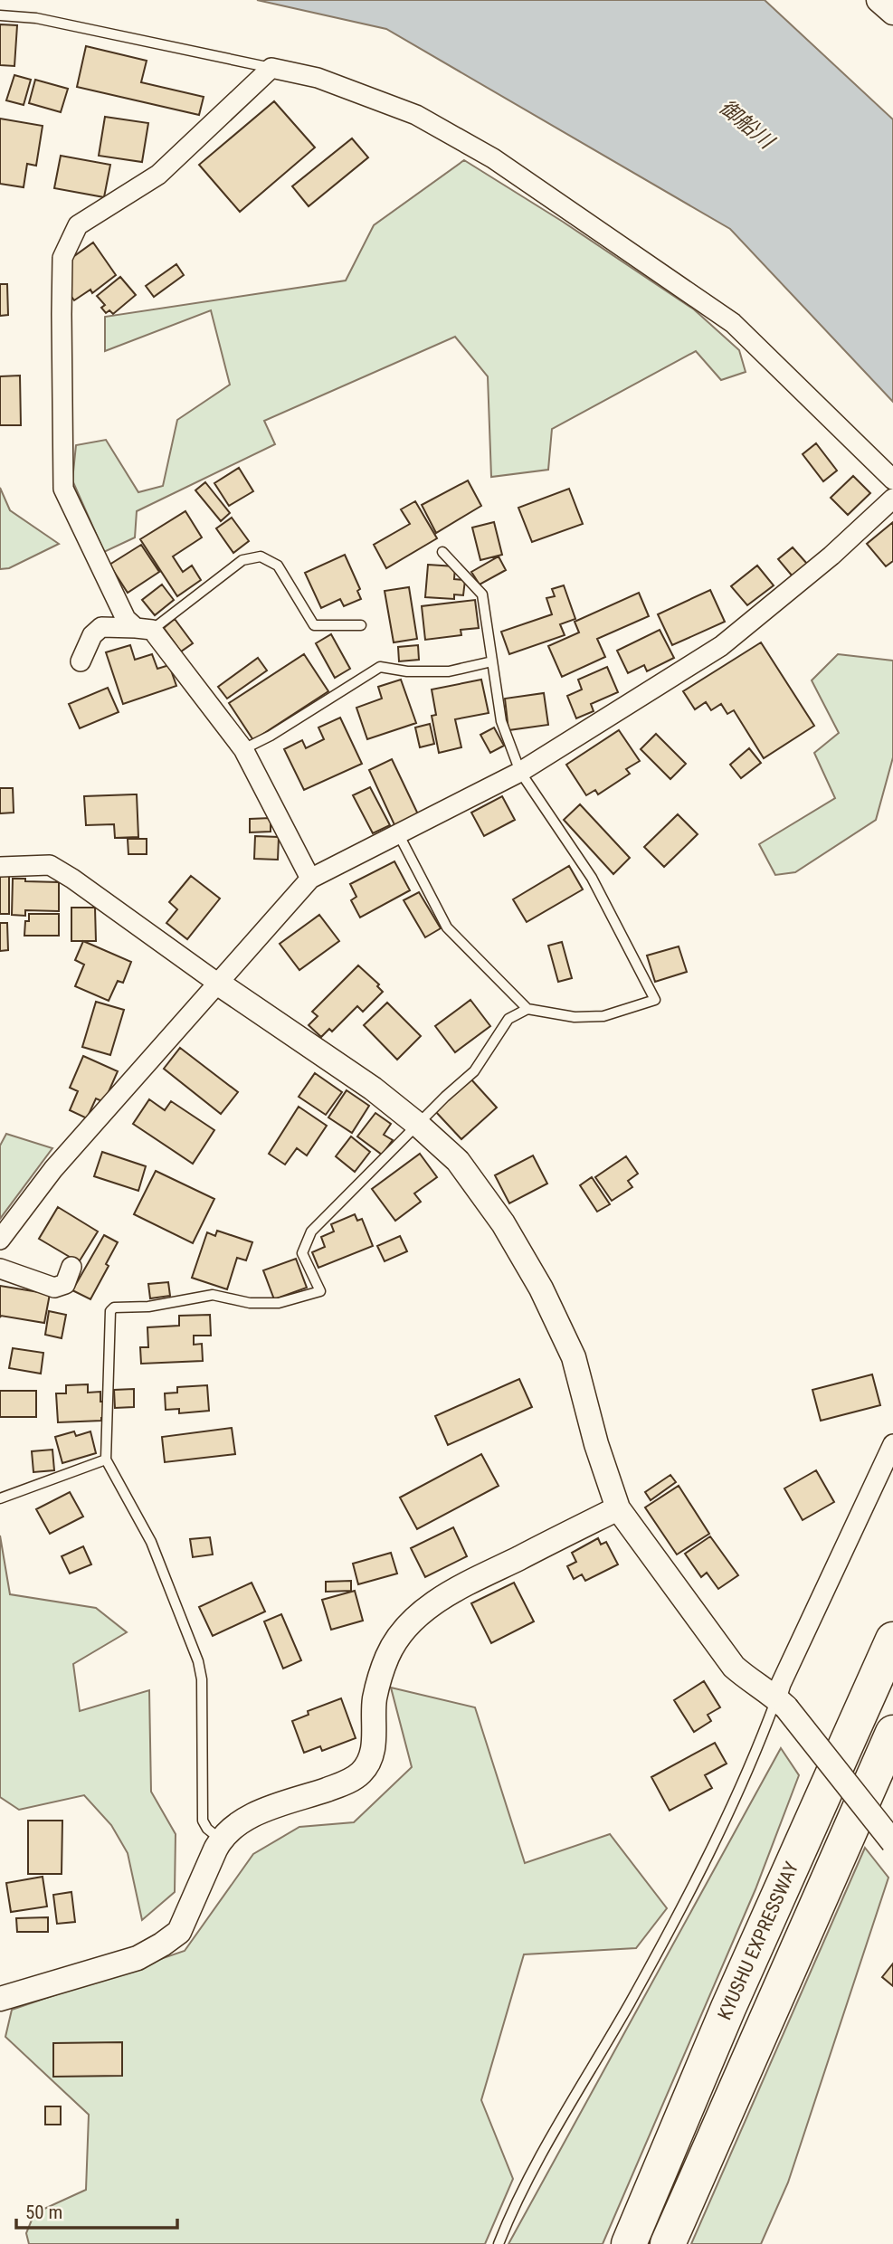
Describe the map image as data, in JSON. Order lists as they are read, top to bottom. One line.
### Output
{"streets":{"highway":["KYUSHU EXPRESSWAY"]},"water":["御船川"],"scale_bar":"50 m"}
